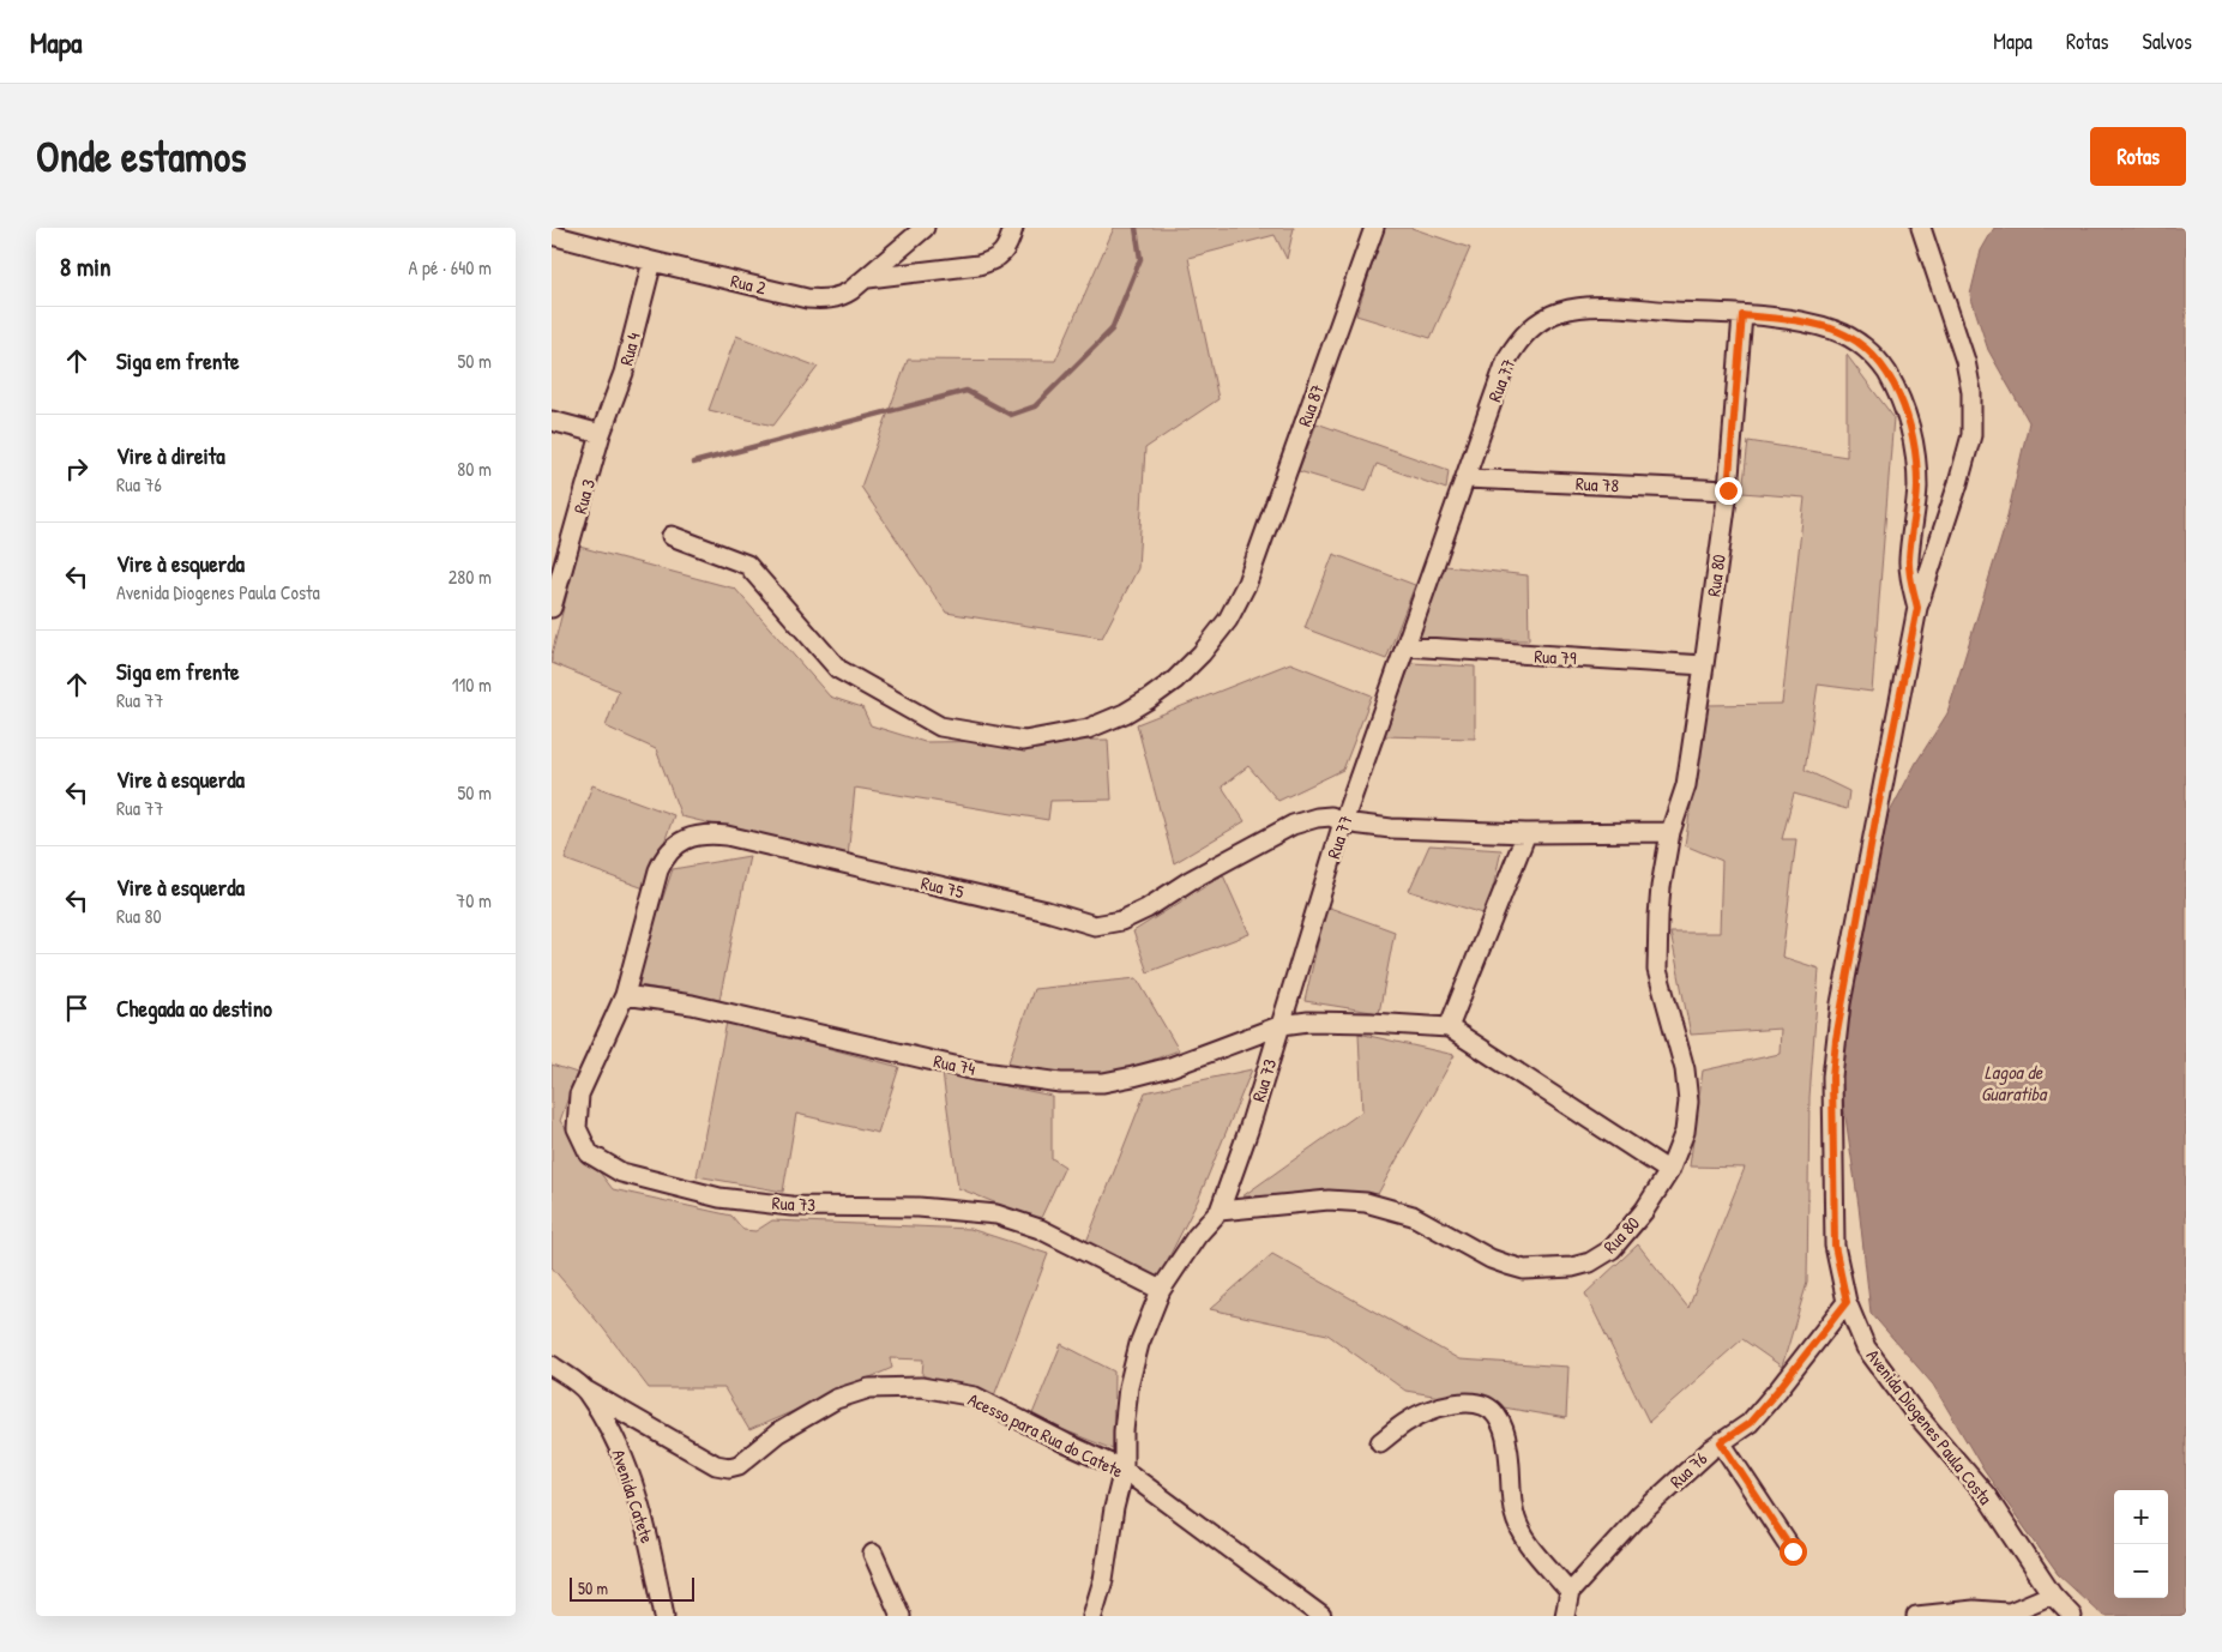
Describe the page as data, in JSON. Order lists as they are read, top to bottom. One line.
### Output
{"streets":{"street":["Rua 2","Rua 4","Rua 77","Rua 87","Rua 78","Rua 3","Rua 80","Rua 79","Rua 75","Rua 74","Rua 73","Avenida Diogenes Paula Costa","Acesso para Rua do Catete","Rua 76","Avenida Catete"]},"crossings":[["Rua 2","Rua 4"],["Rua 4","Rua 3"],["Rua 77","Rua 78"],["Rua 77","Rua 80"],["Rua 77","Rua 79"],["Rua 77","Rua 75"],["Rua 77","Rua 74"],["Rua 77","Rua 73"],["Rua 77","Avenida Diogenes Paula Costa"],["Rua 78","Rua 80"],["Rua 80","Rua 79"],["Rua 80","Rua 73"],["Rua 75","Rua 74"],["Rua 75","Rua 73"],["Rua 74","Rua 73"],["Rua 73","Acesso para Rua do Catete"],["Avenida Diogenes Paula Costa","Rua 76"],["Acesso para Rua do Catete","Avenida Catete"]],"water":["Lagoa de Guaratiba"],"scale_bar":"50 m","page":{"header":"Mapa","nav":["Mapa","Rotas","Salvos"],"buttons":"Rotas","title":"Onde estamos","heading":["8 min","A pé · 640 m"],"list":[["Siga em frente","50 m"],["Vire à direita","Rua 76","80 m"],["Vire à esquerda","Avenida Diogenes Paula Costa","280 m"],["Siga em frente","Rua 77","110 m"],["Vire à esquerda","Rua 77","50 m"],["Vire à esquerda","Rua 80","70 m"],"Chegada ao destino"],"map_buttons":["+","−"],"scale":"50 m"}}
